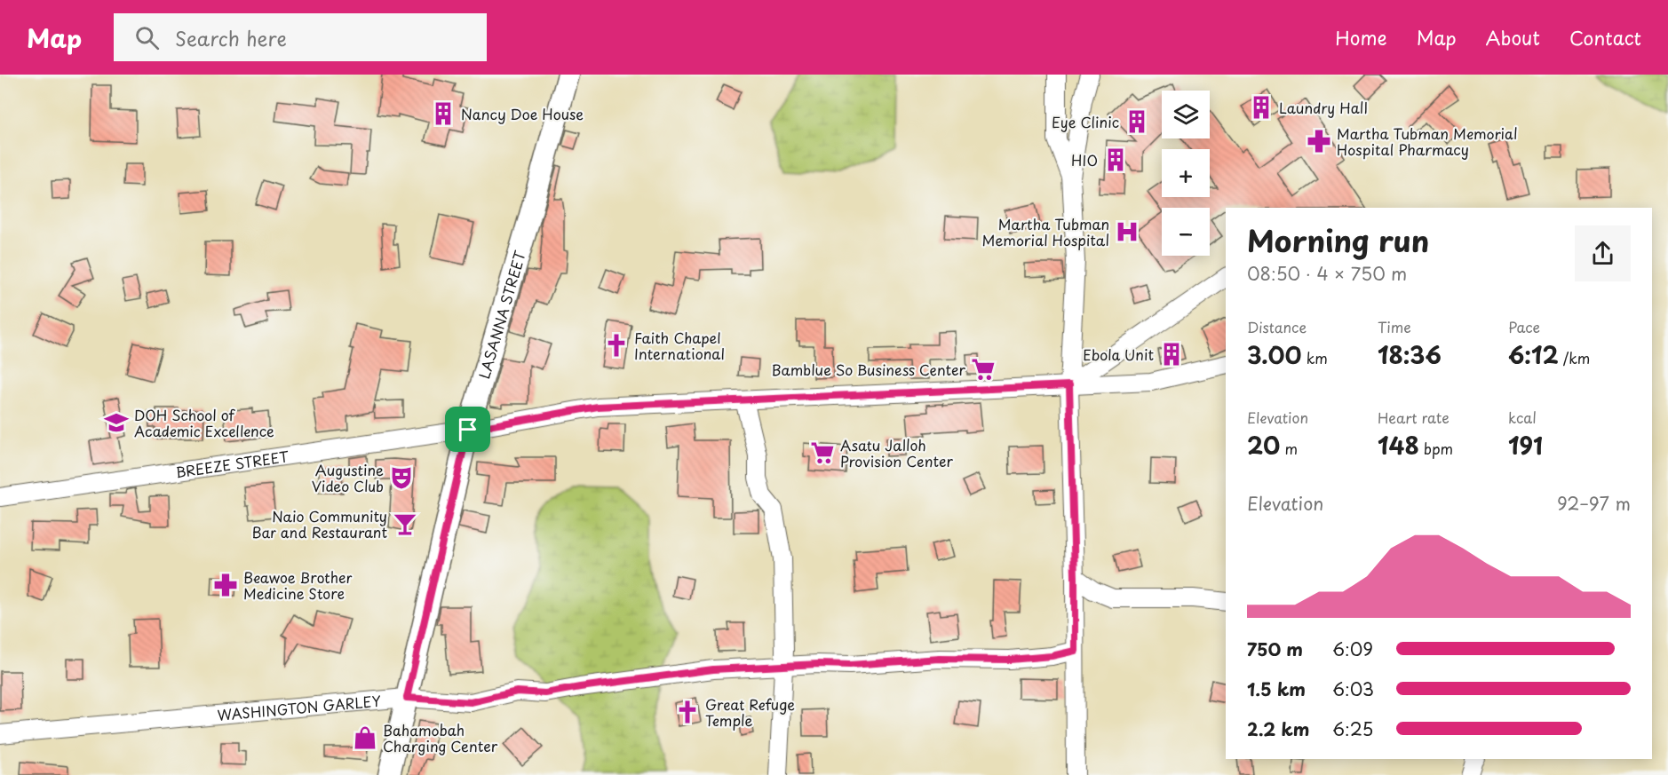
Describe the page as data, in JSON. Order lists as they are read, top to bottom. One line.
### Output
{"streets":{"street":["LASANNA STREET","BREEZE STREET","WASHINGTON GARLEY"]},"crossings":[["LASANNA STREET","BREEZE STREET"],["LASANNA STREET","WASHINGTON GARLEY"]],"places":{"building":["Laundry Hall","Nancy Doe House","Eye Clinic","HIO","Ebola Unit"],"pharmacy":["Martha Tubman Memorial Hospital Pharmacy","Beawoe Brother Medicine Store"],"hospital":["Martha Tubman Memorial Hospital"],"church":["Faith Chapel International","Great Refuge Temple"],"supermarket":["Bamblue So Business Center","Asatu Jalloh Provision Center"],"school or university":["DOH School of Academic Excellence"],"theatre":["Augustine Video Club"],"bar":["Naio Community Bar and Restaurant"],"shop":["Bahamobah Charging Center"]},"page":{"header":"Map","search":"Search here","nav":["Home","Map","About","Contact"],"map_buttons":["+","−"],"heading":["Morning run","08:50 · 4 × 750 m"],"stats":[["Distance","3.00 km"],["Time","18:36"],["Pace","6:12 /km"],["Elevation","20 m"],["Heart rate","148 bpm"],["kcal","191"]],"chart":["Elevation","92–97 m"],"list":[{"name":"750 m","note":"6:09"},{"name":"1.5 km","note":"6:03"},{"name":"2.2 km","note":"6:25"}]}}
